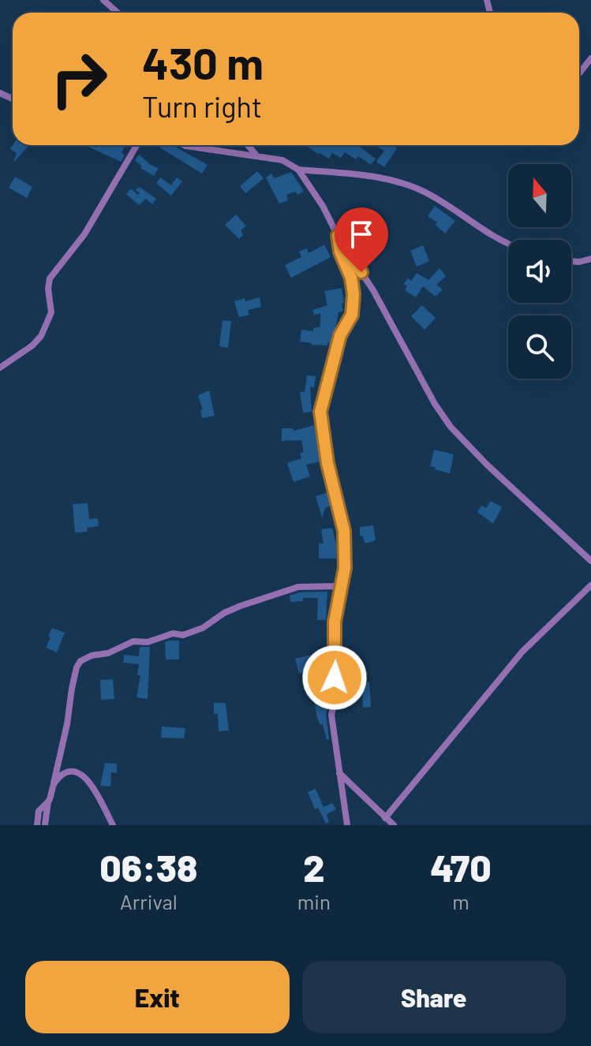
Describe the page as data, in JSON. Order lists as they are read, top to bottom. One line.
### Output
{"north":"top","page":{"turn":["430 m","Turn right"],"eta":["06:38","Arrival","2","min","470","m"],"buttons":["Exit","Share"]}}
